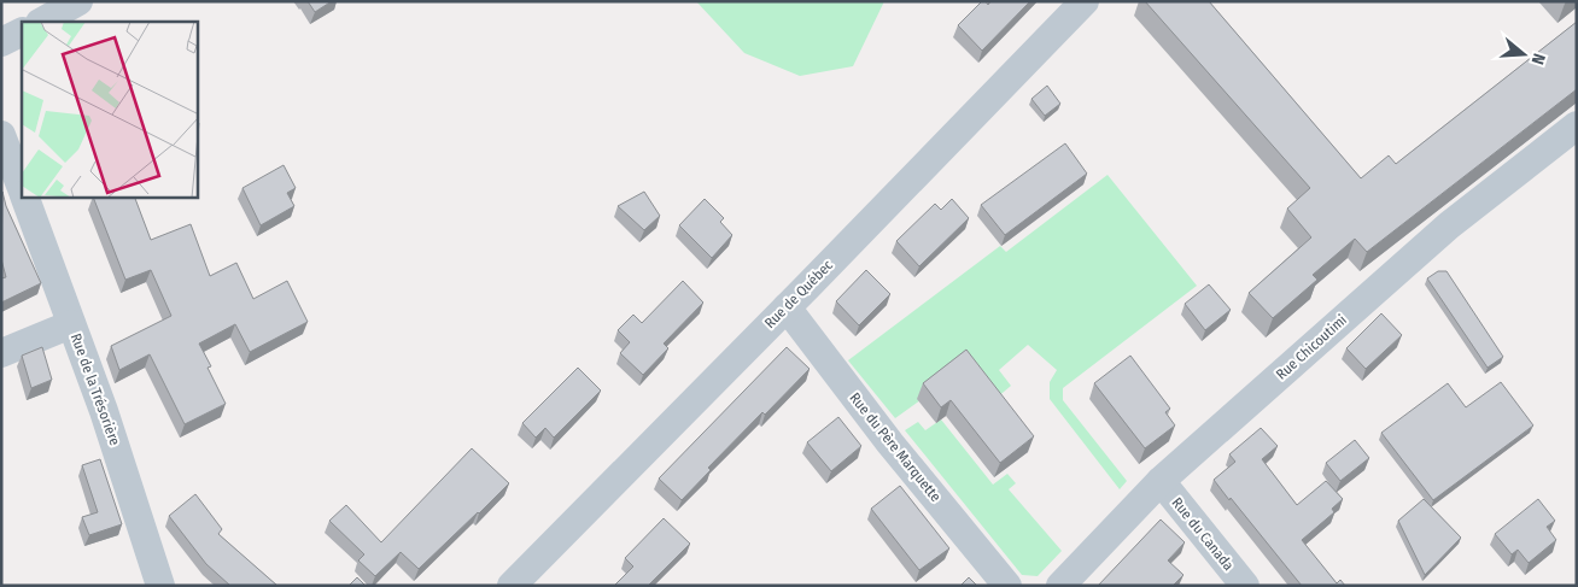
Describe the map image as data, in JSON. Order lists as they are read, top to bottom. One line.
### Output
{"streets":{"street":["Rue de Québec","Rue Chicoutimi","Rue de la Trésorière","Rue du Père Marquette","Rue du Canada"]},"crossings":[["Rue de Québec","Rue du Père Marquette"],["Rue Chicoutimi","Rue du Canada"]],"north":"right"}
